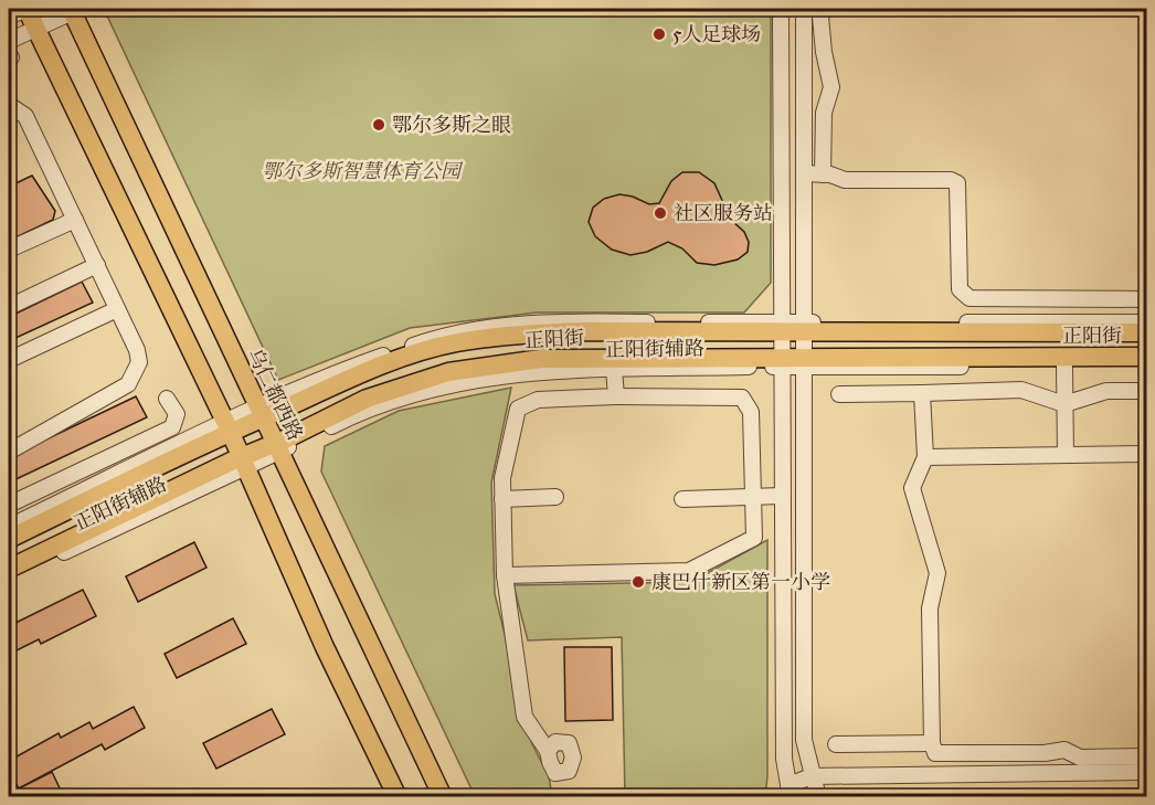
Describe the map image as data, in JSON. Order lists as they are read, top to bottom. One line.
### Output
{"streets":{"main road":["正阳街","乌仁都西路"],"street":["正阳街辅路"]},"crossings":[["正阳街","正阳街辅路"],["正阳街","乌仁都西路"],["正阳街辅路","乌仁都西路"]],"parks":["鄂尔多斯智慧体育公园"],"places":["5人足球场","鄂尔多斯之眼","社区服务站","康巴什新区第一小学"]}
